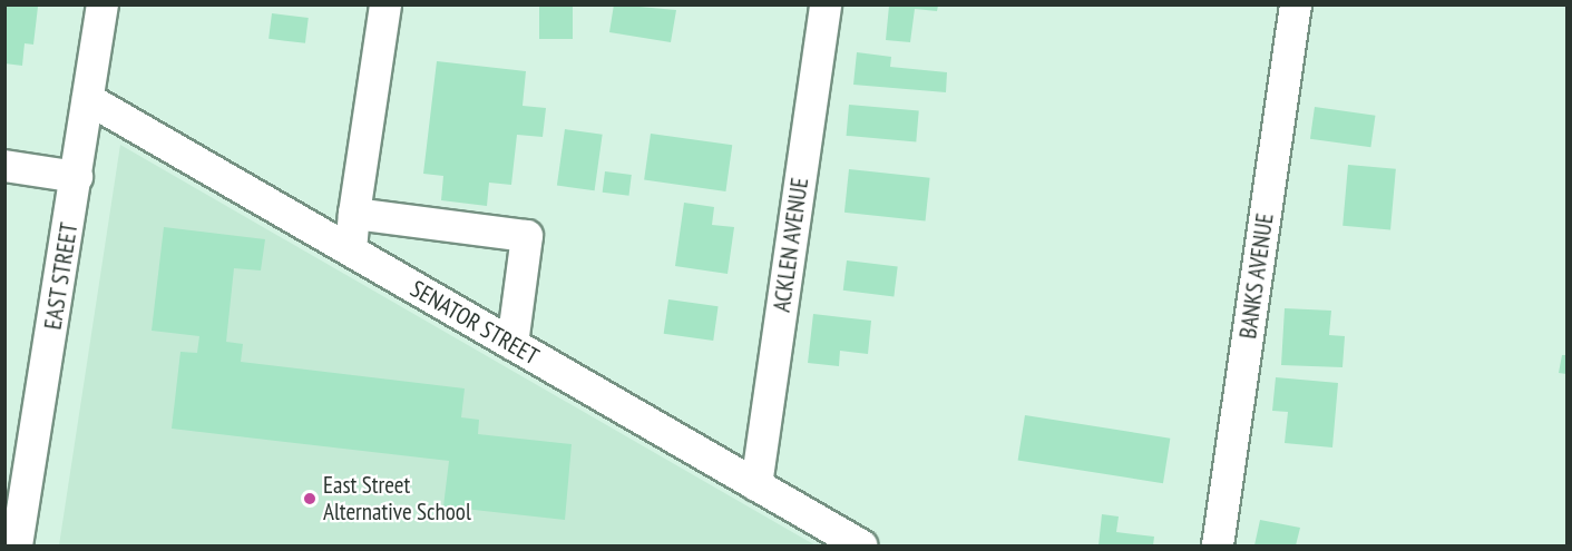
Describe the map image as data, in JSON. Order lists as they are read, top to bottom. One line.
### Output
{"streets":{"street":["ACKLEN AVENUE","EAST STREET","BANKS AVENUE","SENATOR STREET"]},"crossings":[["ACKLEN AVENUE","SENATOR STREET"],["EAST STREET","SENATOR STREET"]],"places":["East Street Alternative School"]}
